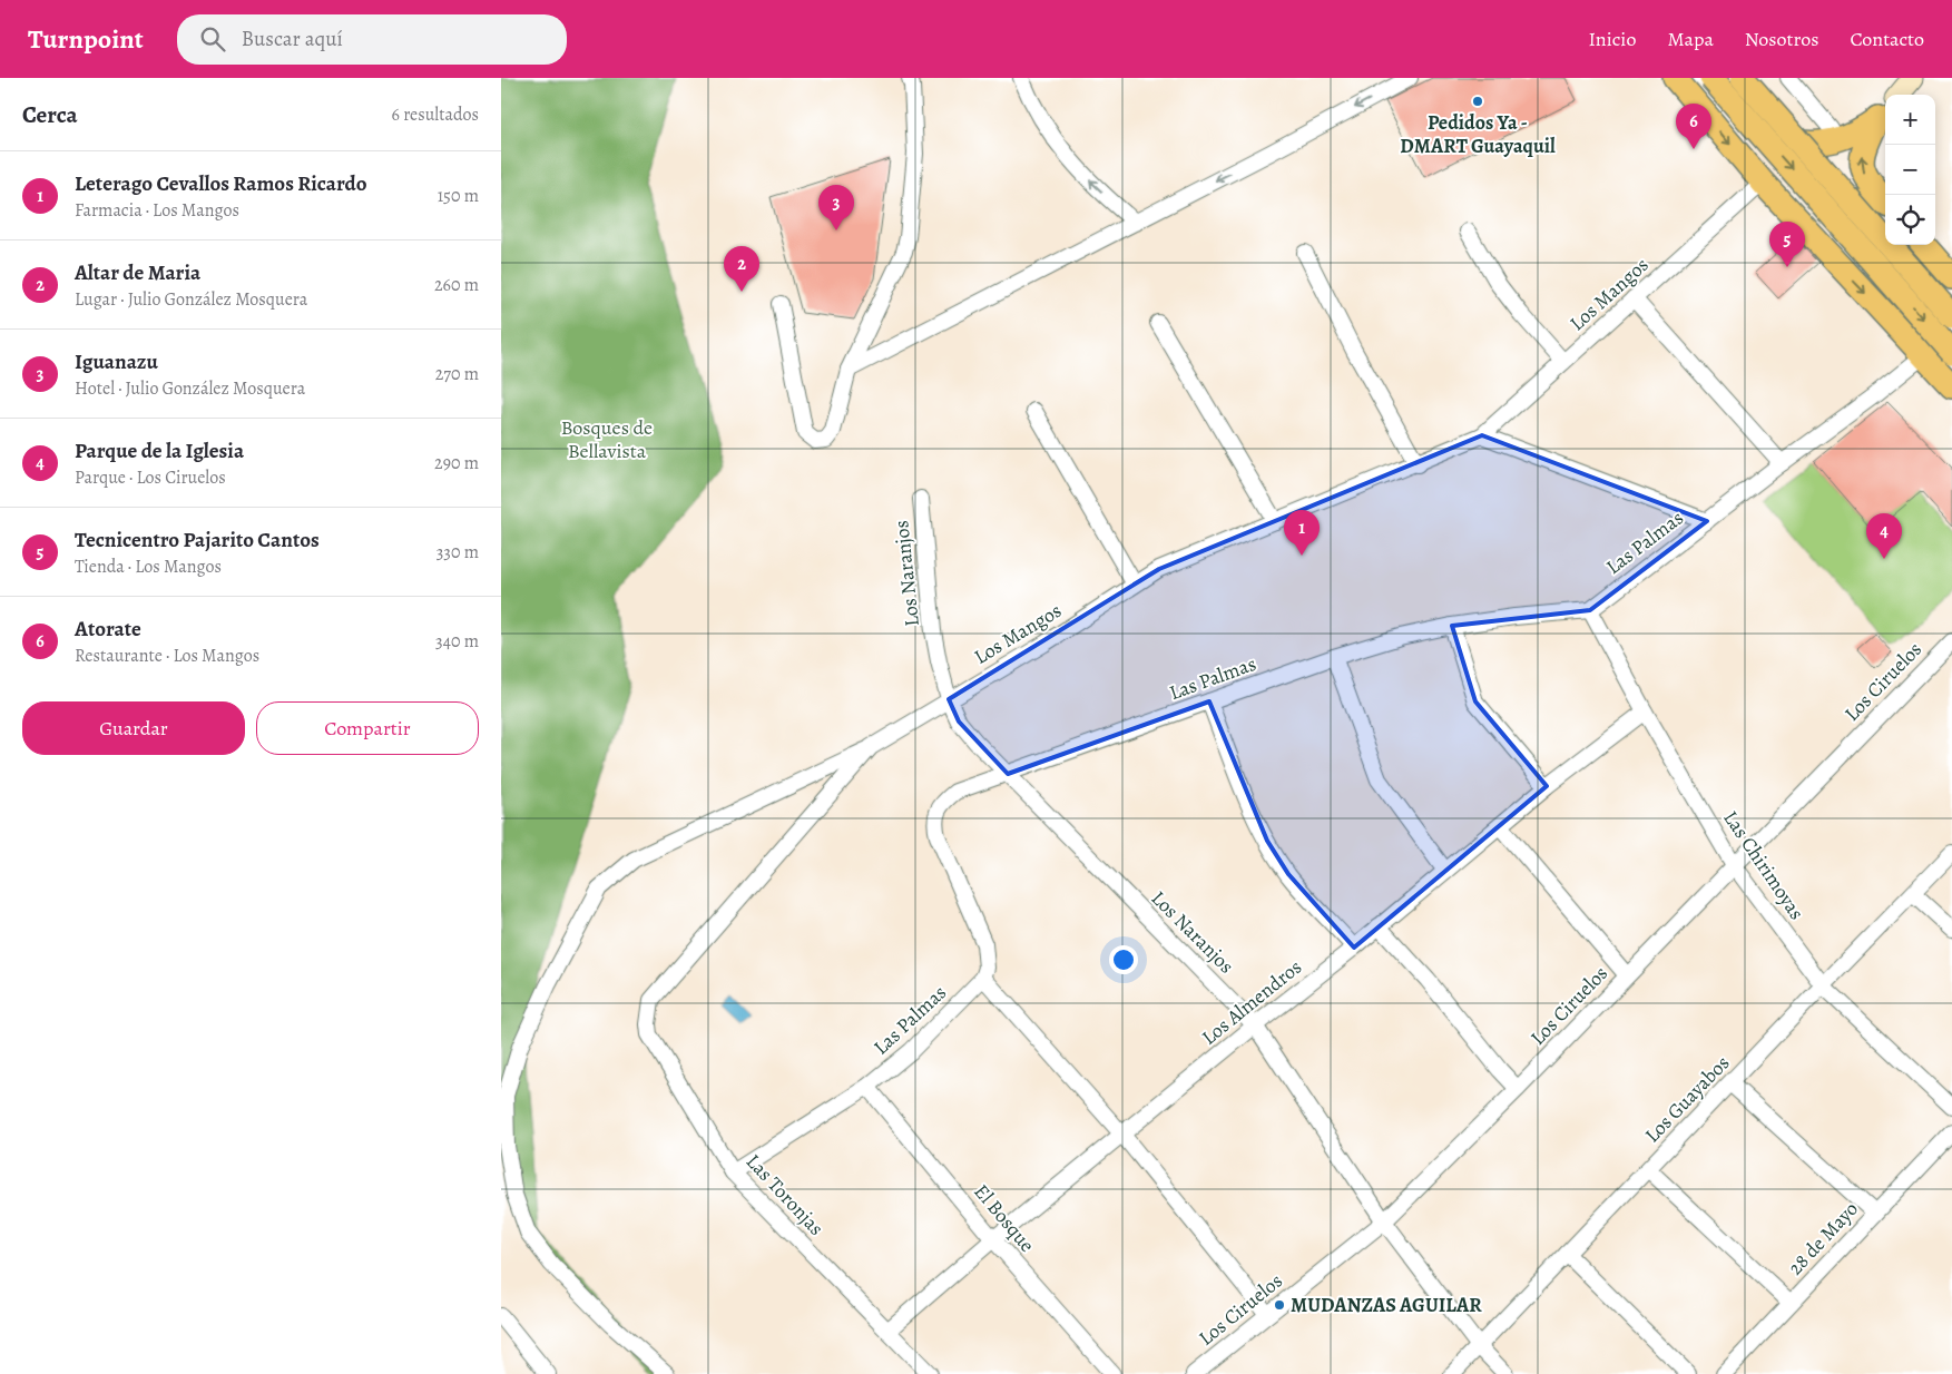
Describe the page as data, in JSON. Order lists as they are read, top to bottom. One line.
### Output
{"streets":{"street":["Los Mangos","Las Palmas","Los Naranjos","Los Ciruelos","Las Chirimoyas","Los Almendros","Los Guayabos","Las Toronjas","El Bosque","28 de Mayo"]},"crossings":[["Los Mangos","Los Naranjos"],["Los Mangos","Las Toronjas"],["Las Palmas","Los Naranjos"],["Las Palmas","Las Chirimoyas"],["Las Palmas","Las Toronjas"],["Las Palmas","El Bosque"],["Los Naranjos","Los Ciruelos"],["Los Naranjos","Los Almendros"],["Los Naranjos","Los Guayabos"],["Los Ciruelos","Las Chirimoyas"],["Las Chirimoyas","Los Almendros"],["Las Chirimoyas","Los Guayabos"],["Los Almendros","Las Toronjas"],["Los Almendros","El Bosque"]],"parks":["Bosques de Bellavista"],"places":["Pedidos Ya - DMART Guayaquil","MUDANZAS AGUILAR"],"page":{"header":"Turnpoint","search":"Buscar aquí","nav":["Inicio","Mapa","Nosotros","Contacto"],"heading":["Cerca","6 resultados"],"map_buttons":["+","−"],"pins":["6","3","5","2","1","4"],"list":[{"mark":"1","name":"Leterago Cevallos Ramos Ricardo","note":"Farmacia · Los Mangos","value":"150 m"},{"mark":"2","name":"Altar de Maria","note":"Lugar · Julio González Mosquera","value":"260 m"},{"mark":"3","name":"Iguanazu","note":"Hotel · Julio González Mosquera","value":"270 m"},{"mark":"4","name":"Parque de la Iglesia","note":"Parque · Los Ciruelos","value":"290 m"},{"mark":"5","name":"Tecnicentro Pajarito Cantos","note":"Tienda · Los Mangos","value":"330 m"},{"mark":"6","name":"Atorate","note":"Restaurante · Los Mangos","value":"340 m"}],"buttons":["Guardar","Compartir"]}}
